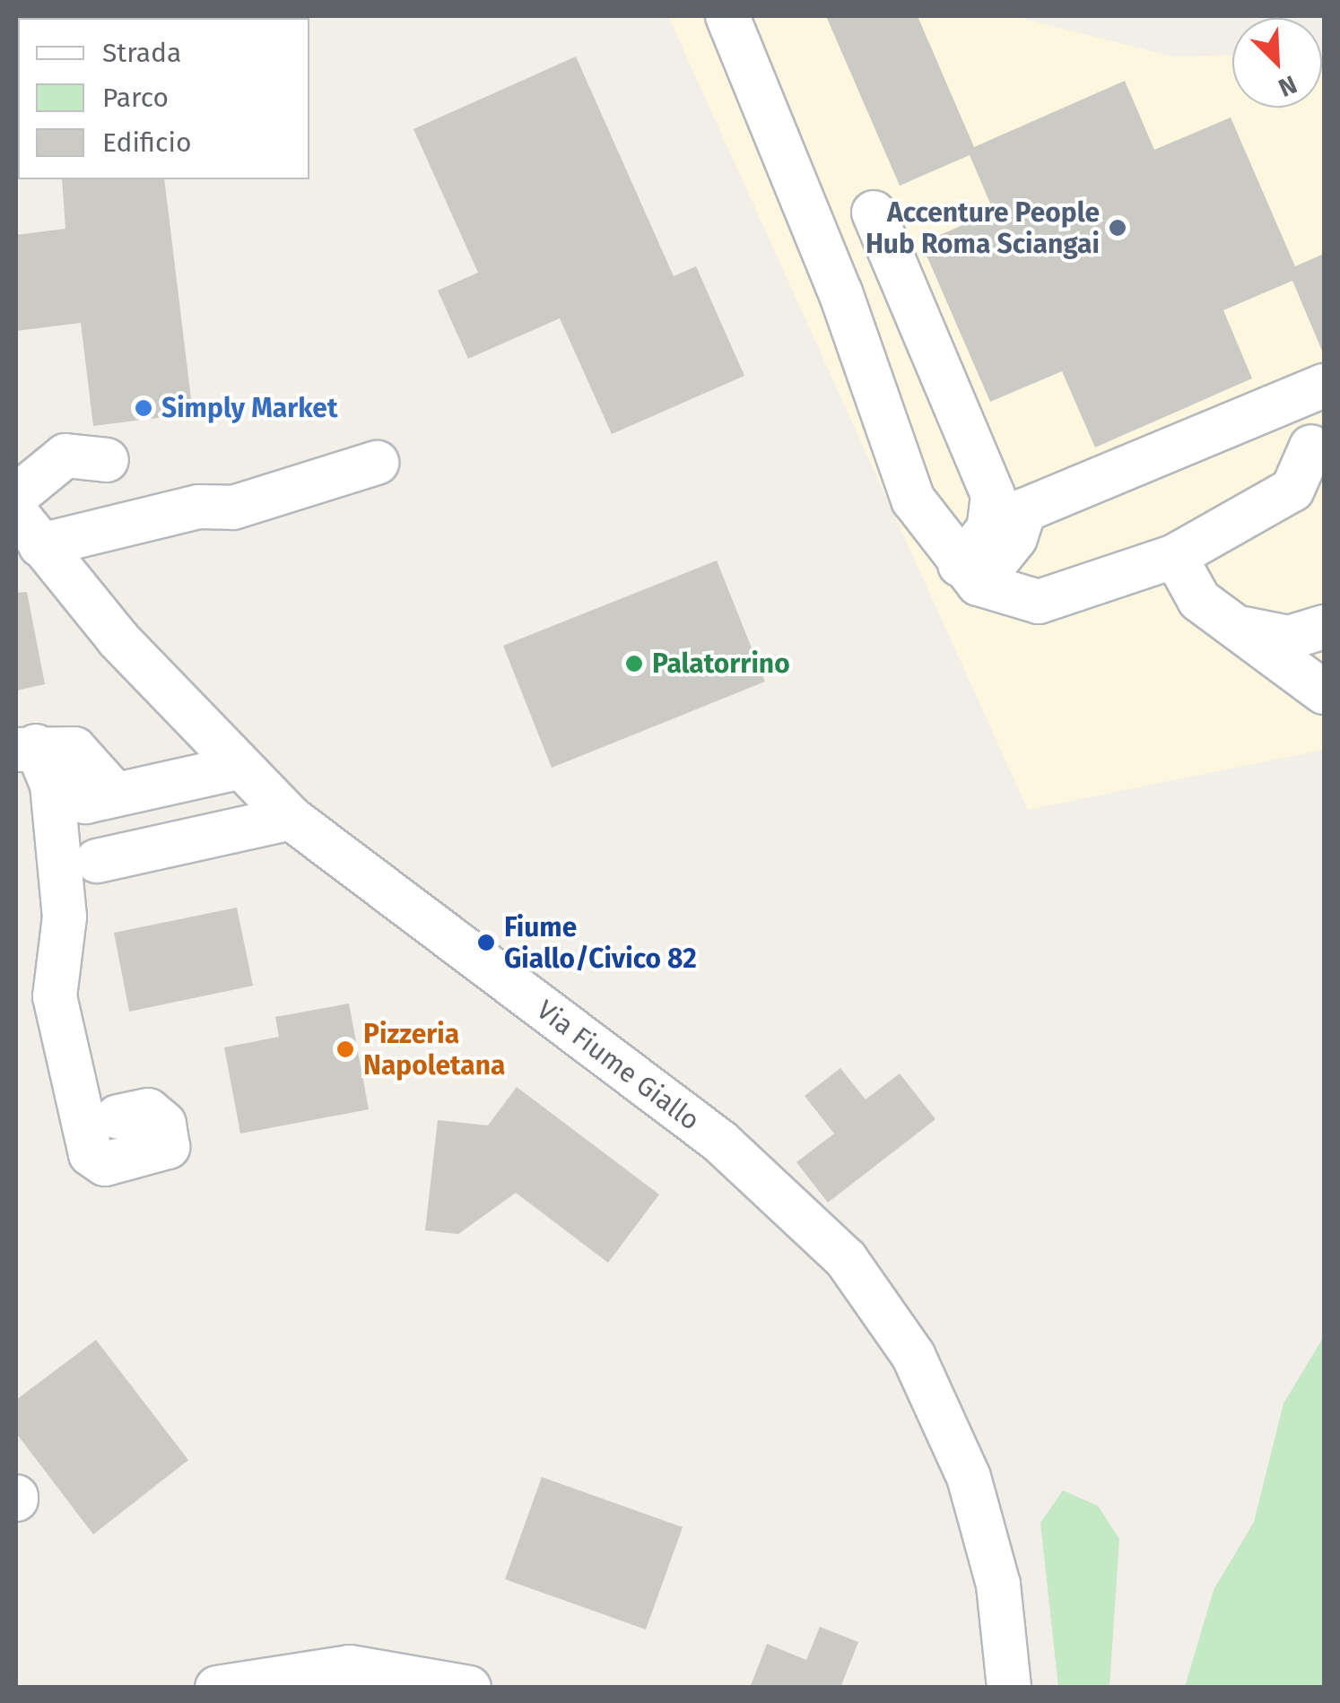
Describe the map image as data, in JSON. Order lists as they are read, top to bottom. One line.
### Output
{"streets":{"street":["Via Fiume Giallo"]},"places":["Accenture People Hub Roma Sciangai","Simply Market","Palatorrino","Fiume Giallo/Civico 82","Pizzeria Napoletana"],"legend":["Strada","Parco","Edificio"],"north":"bottom right"}
